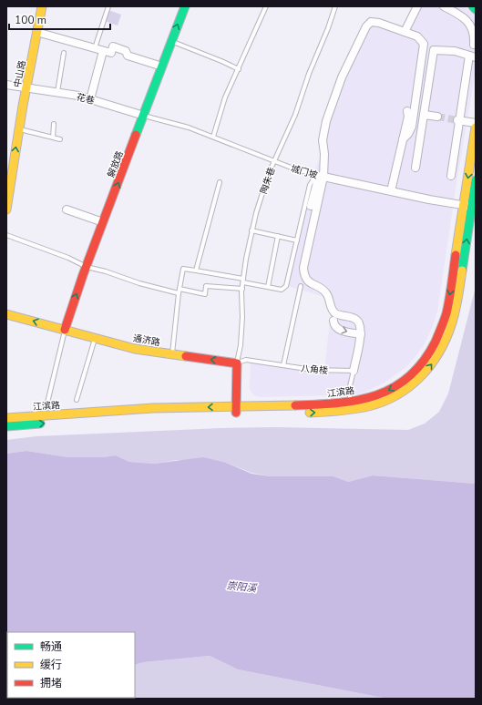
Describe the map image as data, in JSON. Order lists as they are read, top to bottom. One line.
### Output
{"streets":{"main road":["中山路","解放路","通济路","江滨路"],"street":["花巷","城门坡"],"lane":["陶朱巷","八角楼"]},"crossings":[["中山路","花巷"],["花巷","解放路"],["花巷","城门坡"],["解放路","城门坡"],["解放路","通济路"],["城门坡","陶朱巷"],["城门坡","江滨路"],["陶朱巷","通济路"],["陶朱巷","八角楼"],["通济路","八角楼"]],"one_way":["中山路","解放路","通济路"],"water":["崇阳溪"],"legend":["畅通","缓行","拥堵"],"scale_bar":"100 m"}
